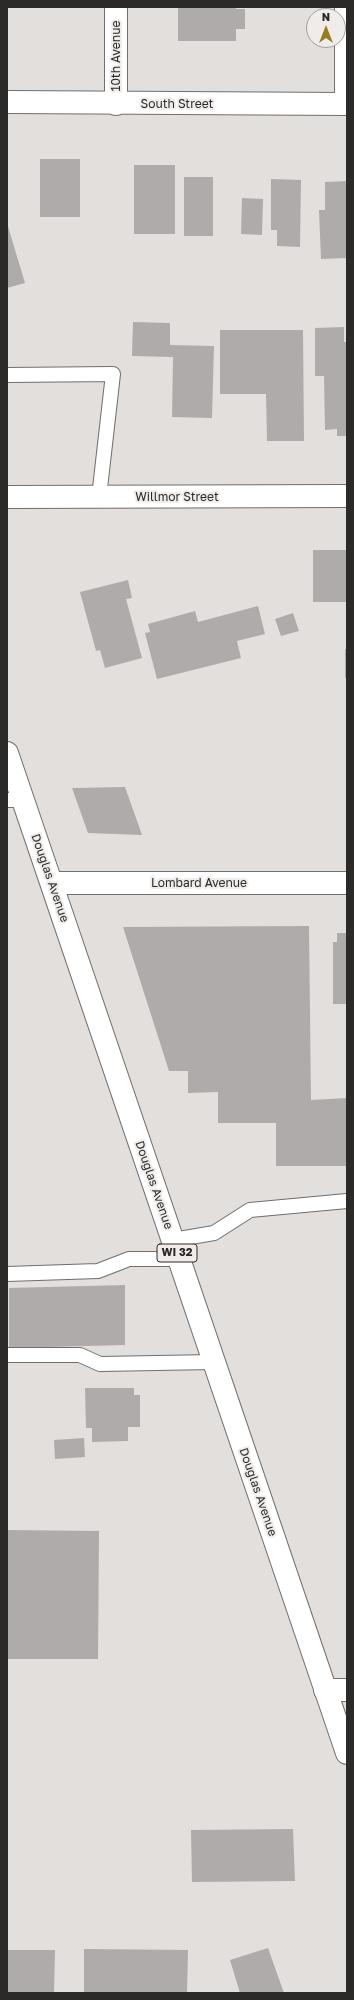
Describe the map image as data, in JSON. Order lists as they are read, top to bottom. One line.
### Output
{"streets":{"street":["10th Avenue","South Street","Willmor Street","Douglas Avenue","Lombard Avenue","WI 32"]},"crossings":[["10th Avenue","South Street"],["Douglas Avenue","Lombard Avenue"]],"north":"top"}
